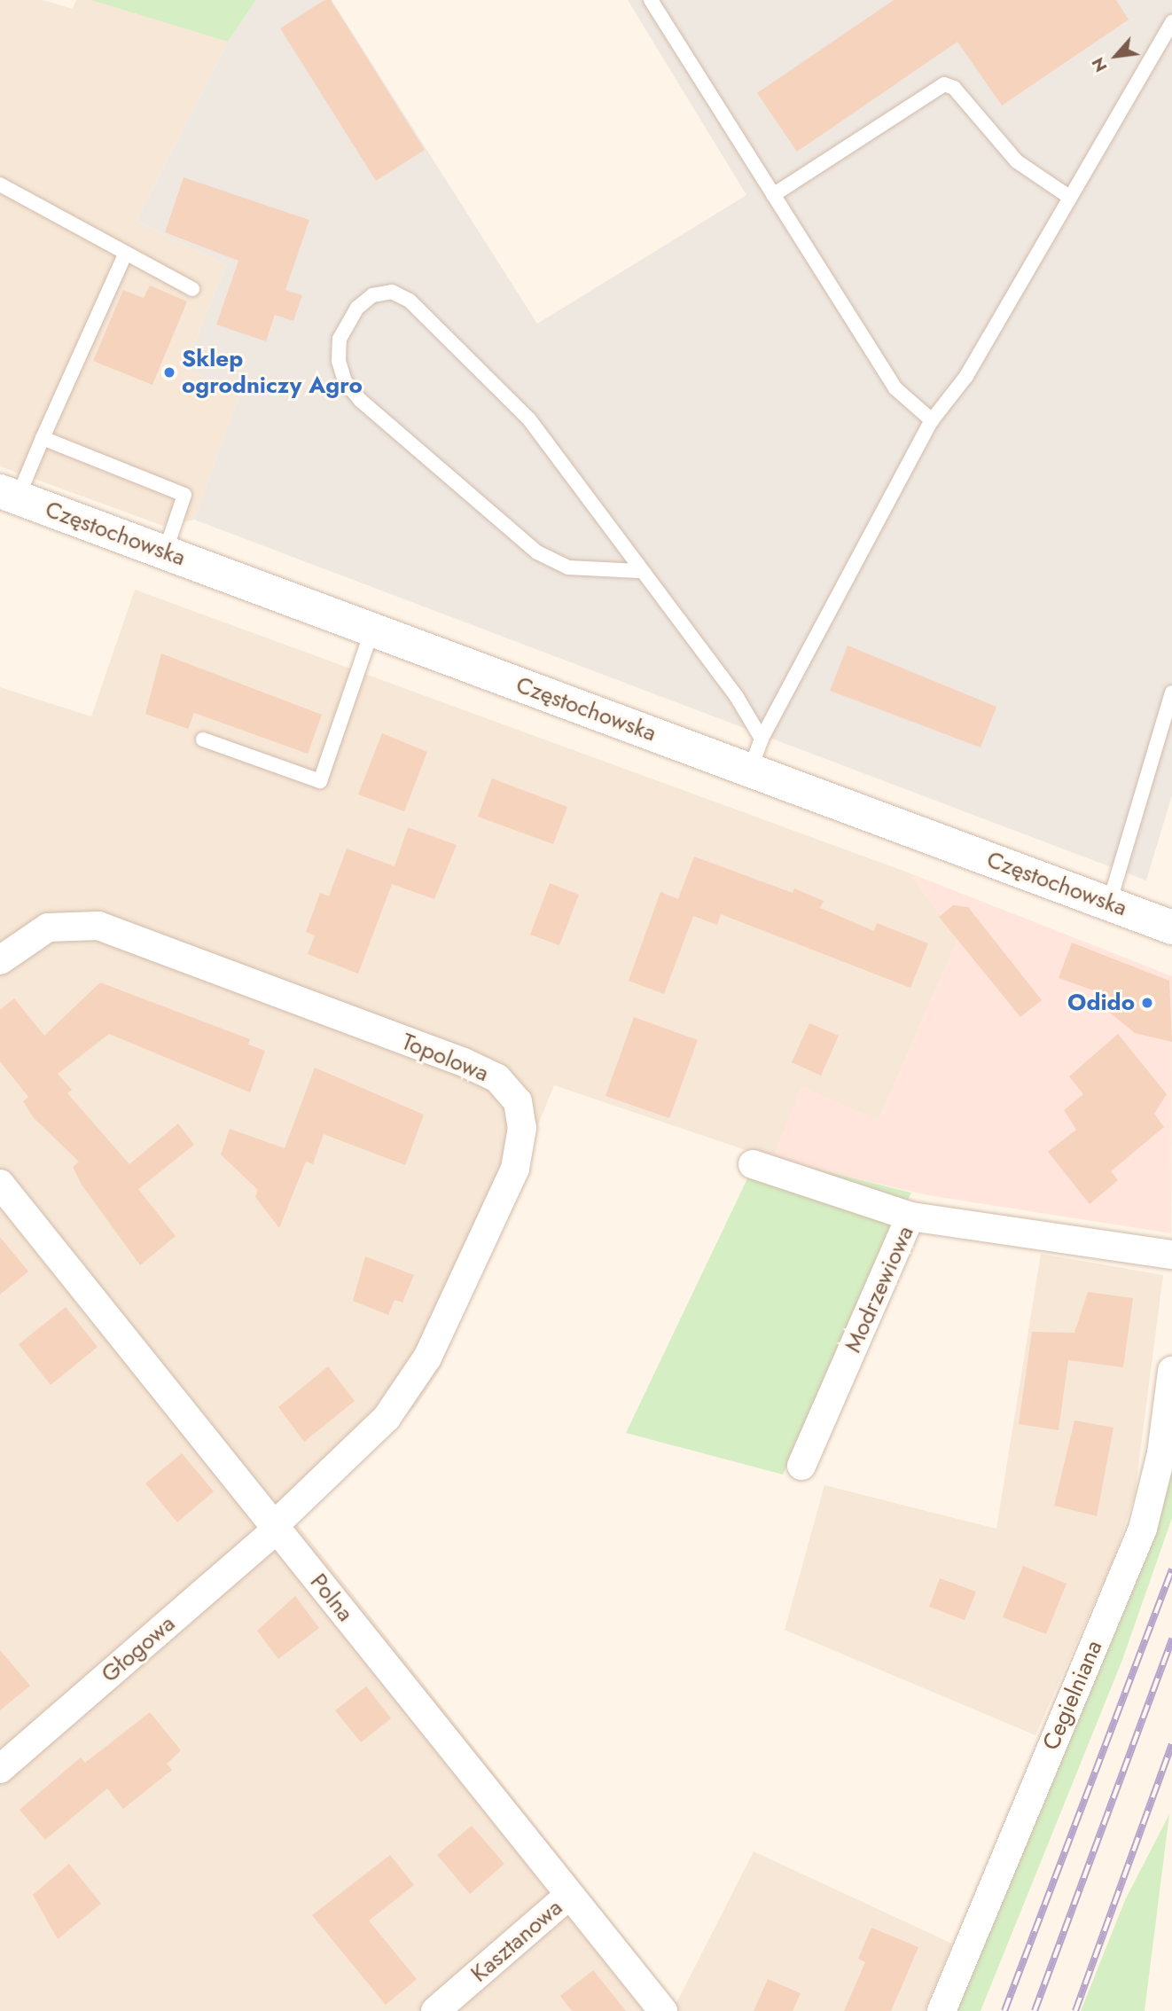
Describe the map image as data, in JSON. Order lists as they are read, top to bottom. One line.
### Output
{"streets":{"main road":["Częstochowska"],"street":["Topolowa","Modrzewiowa","Polna","Głogowa","Cegielniana","Kasztanowa"]},"crossings":[["Topolowa","Polna"],["Topolowa","Głogowa"],["Polna","Głogowa"],["Polna","Kasztanowa"]],"places":["Sklep ogrodniczy Agro","Odido"],"north":"bottom left"}
